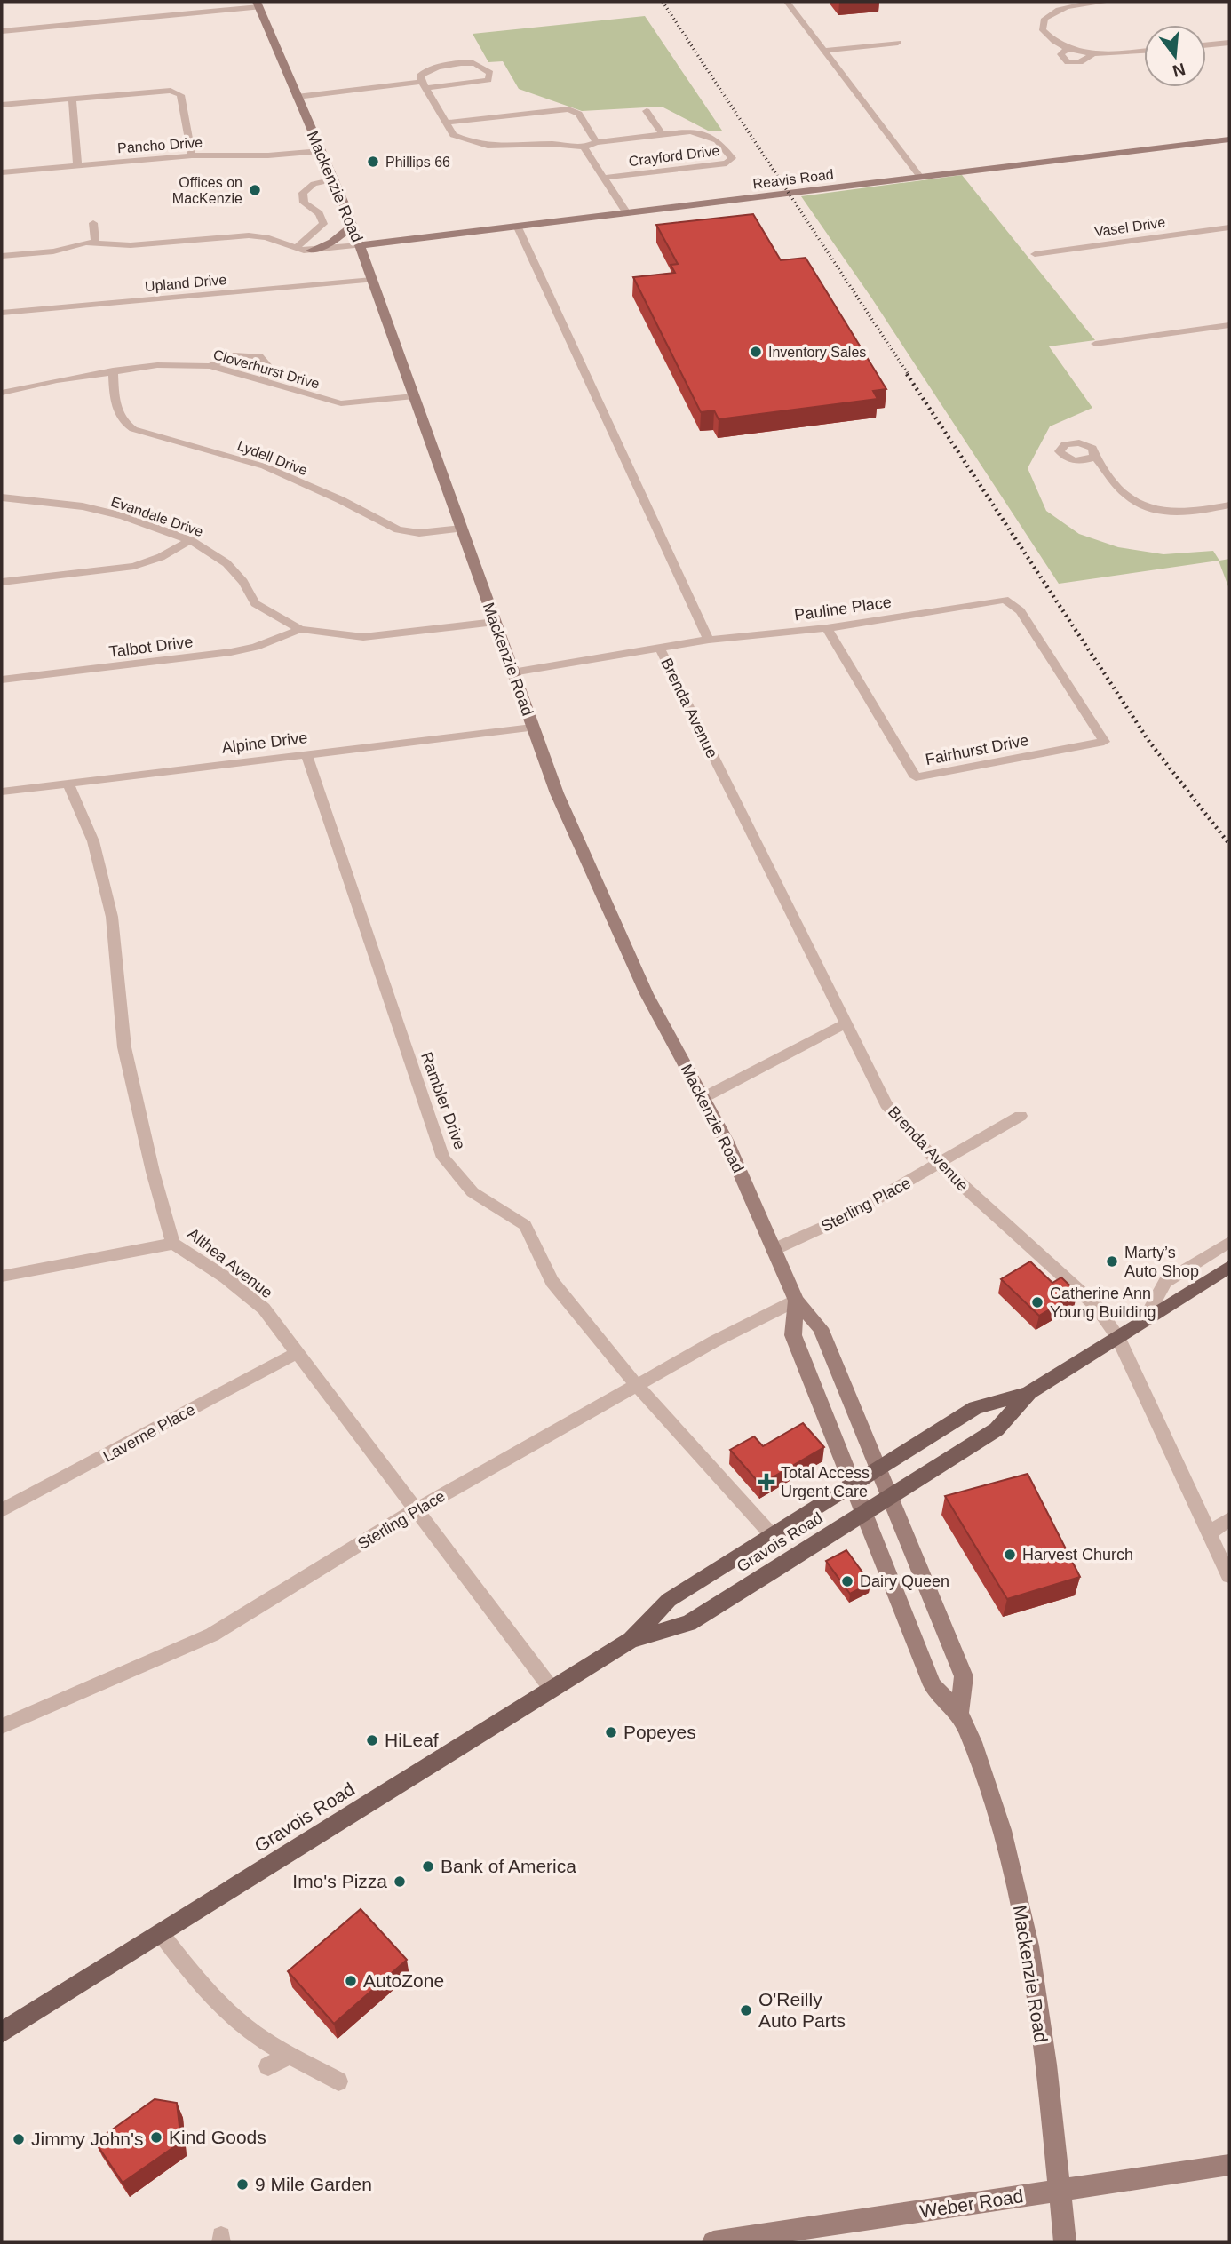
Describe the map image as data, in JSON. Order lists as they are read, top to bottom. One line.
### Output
{"streets":{"main road":["Reavis Road","Mackenzie Road","Gravois Road","Weber Road"],"street":["Pancho Drive","Crayford Drive","Vasel Drive","Upland Drive","Cloverhurst Drive","Lydell Drive","Evandale Drive","Pauline Place","Talbot Drive","Brenda Avenue","Alpine Drive","Fairhurst Drive","Rambler Drive","Sterling Place","Althea Avenue","Laverne Place"]},"crossings":[["Pancho Drive","Mackenzie Road"],["Reavis Road","Mackenzie Road"],["Mackenzie Road","Upland Drive"],["Mackenzie Road","Cloverhurst Drive"],["Mackenzie Road","Lydell Drive"],["Mackenzie Road","Evandale Drive"],["Mackenzie Road","Pauline Place"],["Mackenzie Road","Alpine Drive"],["Mackenzie Road","Sterling Place"],["Mackenzie Road","Gravois Road"],["Mackenzie Road","Weber Road"],["Cloverhurst Drive","Lydell Drive"],["Evandale Drive","Talbot Drive"],["Pauline Place","Brenda Avenue"],["Pauline Place","Fairhurst Drive"],["Brenda Avenue","Sterling Place"],["Brenda Avenue","Gravois Road"],["Alpine Drive","Rambler Drive"],["Alpine Drive","Althea Avenue"],["Rambler Drive","Sterling Place"],["Rambler Drive","Gravois Road"],["Sterling Place","Althea Avenue"],["Althea Avenue","Laverne Place"],["Althea Avenue","Gravois Road"]],"places":{"other":["Phillips 66","Offices on MacKenzie","Inventory Sales","Marty’s Auto Shop","Catherine Ann Young Building","Harvest Church","Dairy Queen","Popeyes","HiLeaf","Bank of America","Imo's Pizza","AutoZone","O'Reilly Auto Parts","Kind Goods","Jimmy John's","9 Mile Garden"],"health":["Total Access Urgent Care"]},"north":"bottom"}
